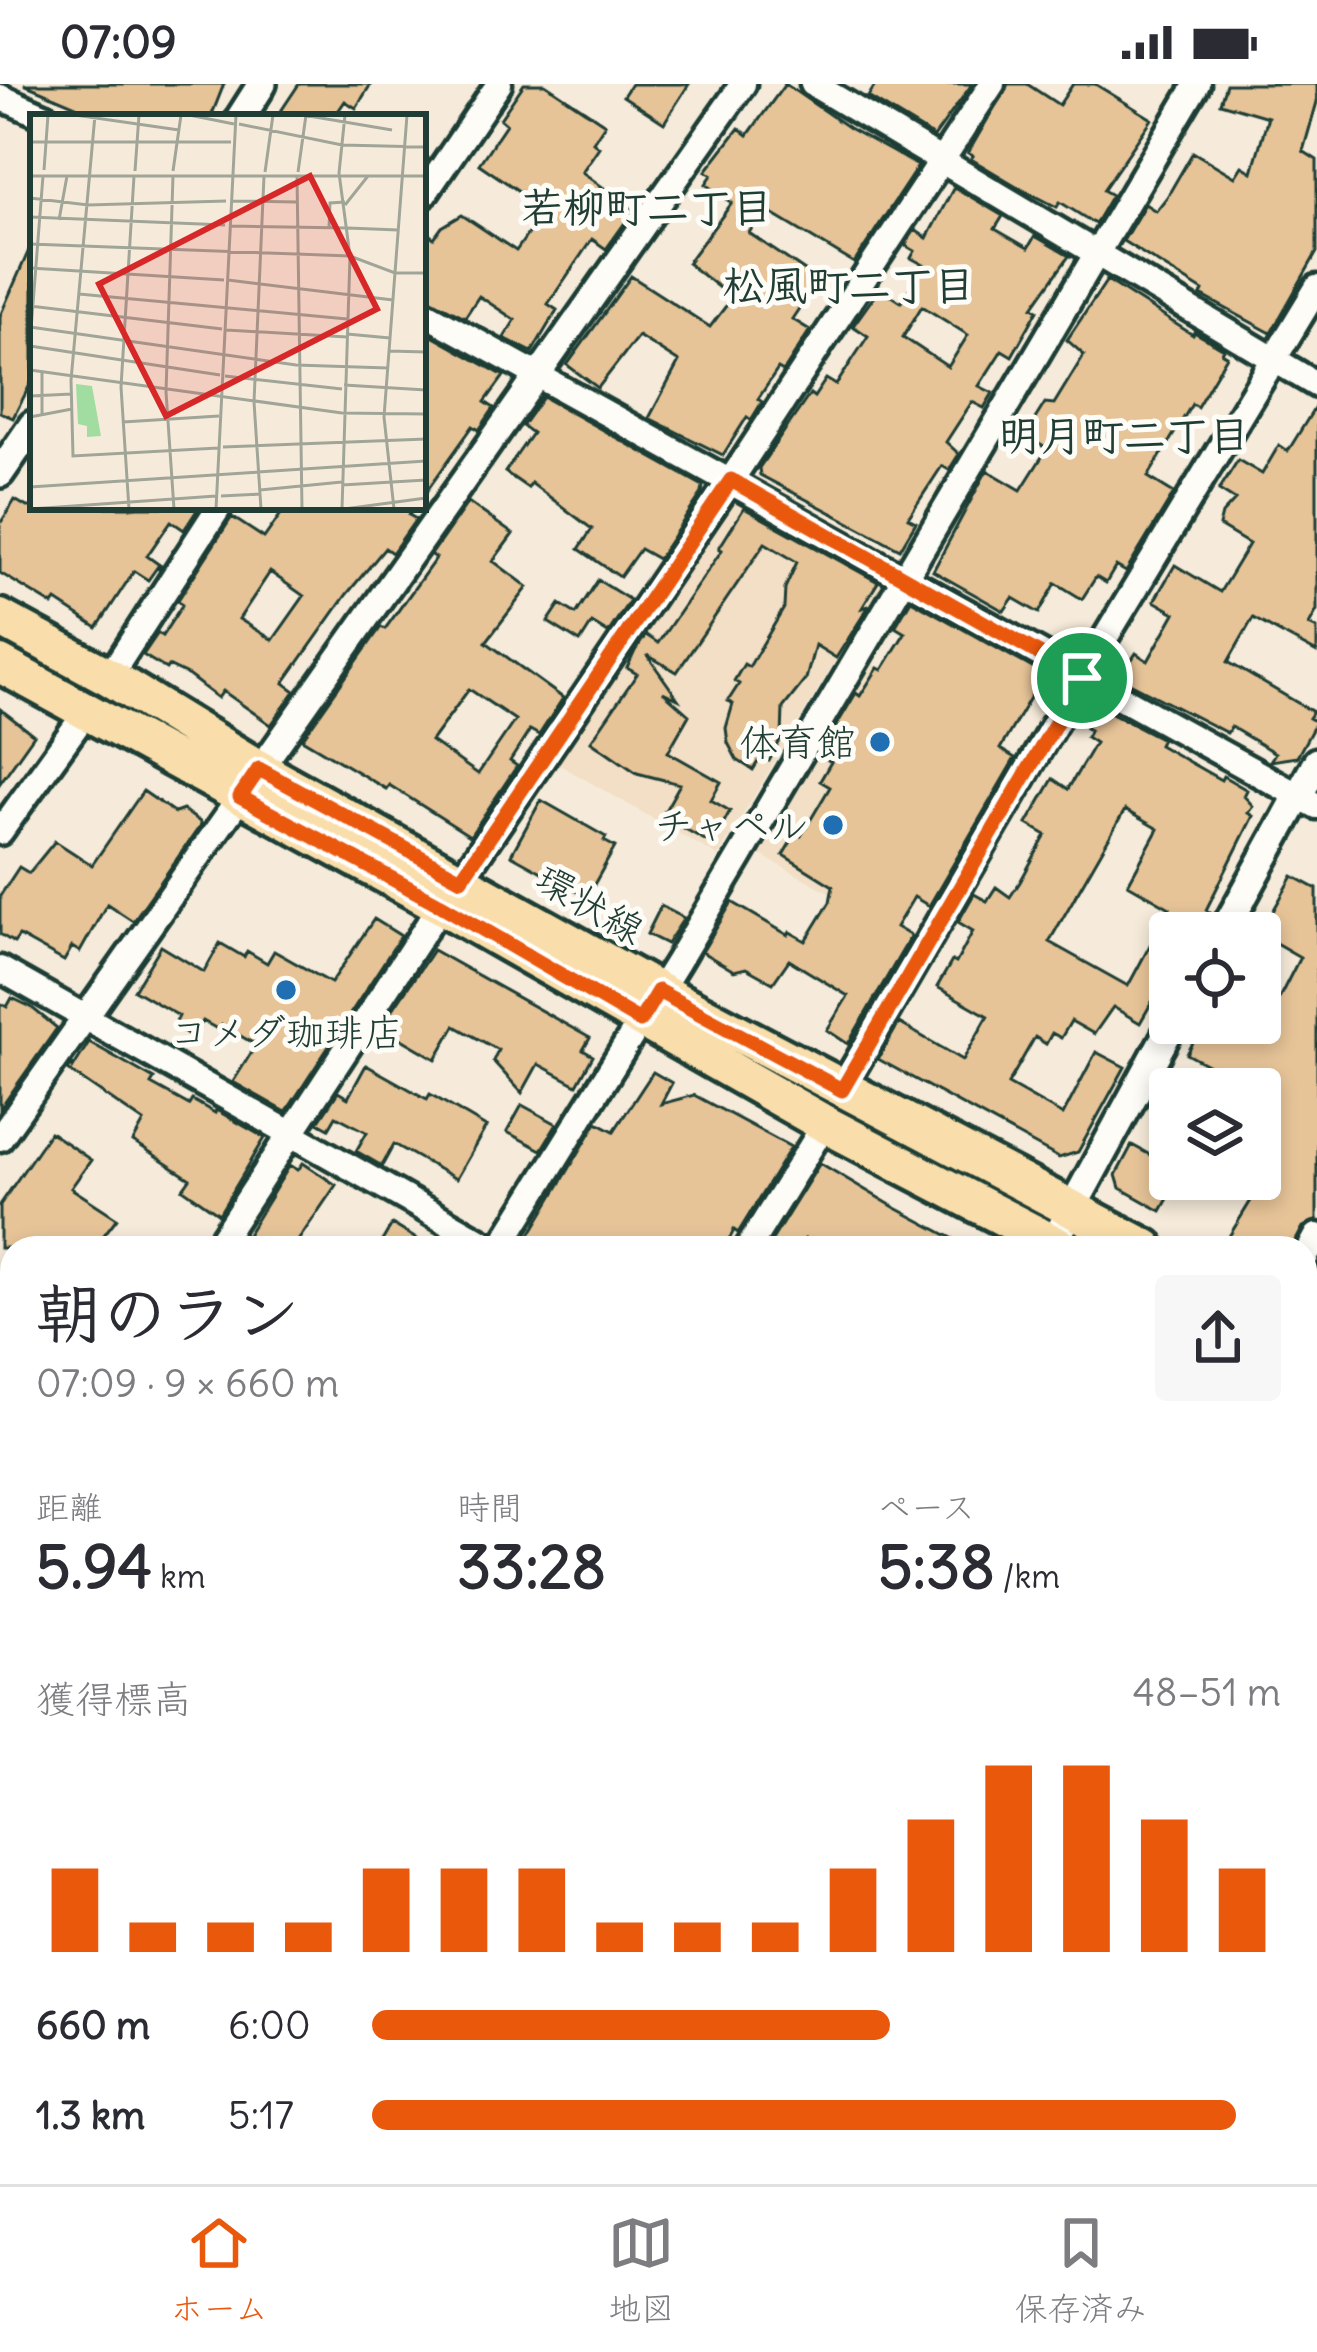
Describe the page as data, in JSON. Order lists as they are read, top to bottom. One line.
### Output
{"streets":{"main road":["環状線"]},"districts":["若柳町二丁目","松風町二丁目","明月町二丁目"],"places":["体育館","チャペル","コメダ珈琲店"],"page":{"status":"07:09","heading":["朝のラン","07:09 · 9 × 660 m"],"stats":[["距離","5.94 km"],["時間","33:28"],["ペース","5:38 /km"]],"chart":["獲得標高","48–51 m"],"list":[{"name":"660 m","note":"6:00"},{"name":"1.3 km","note":"5:17"}],"tabs":["ホーム","地図","保存済み"]}}
